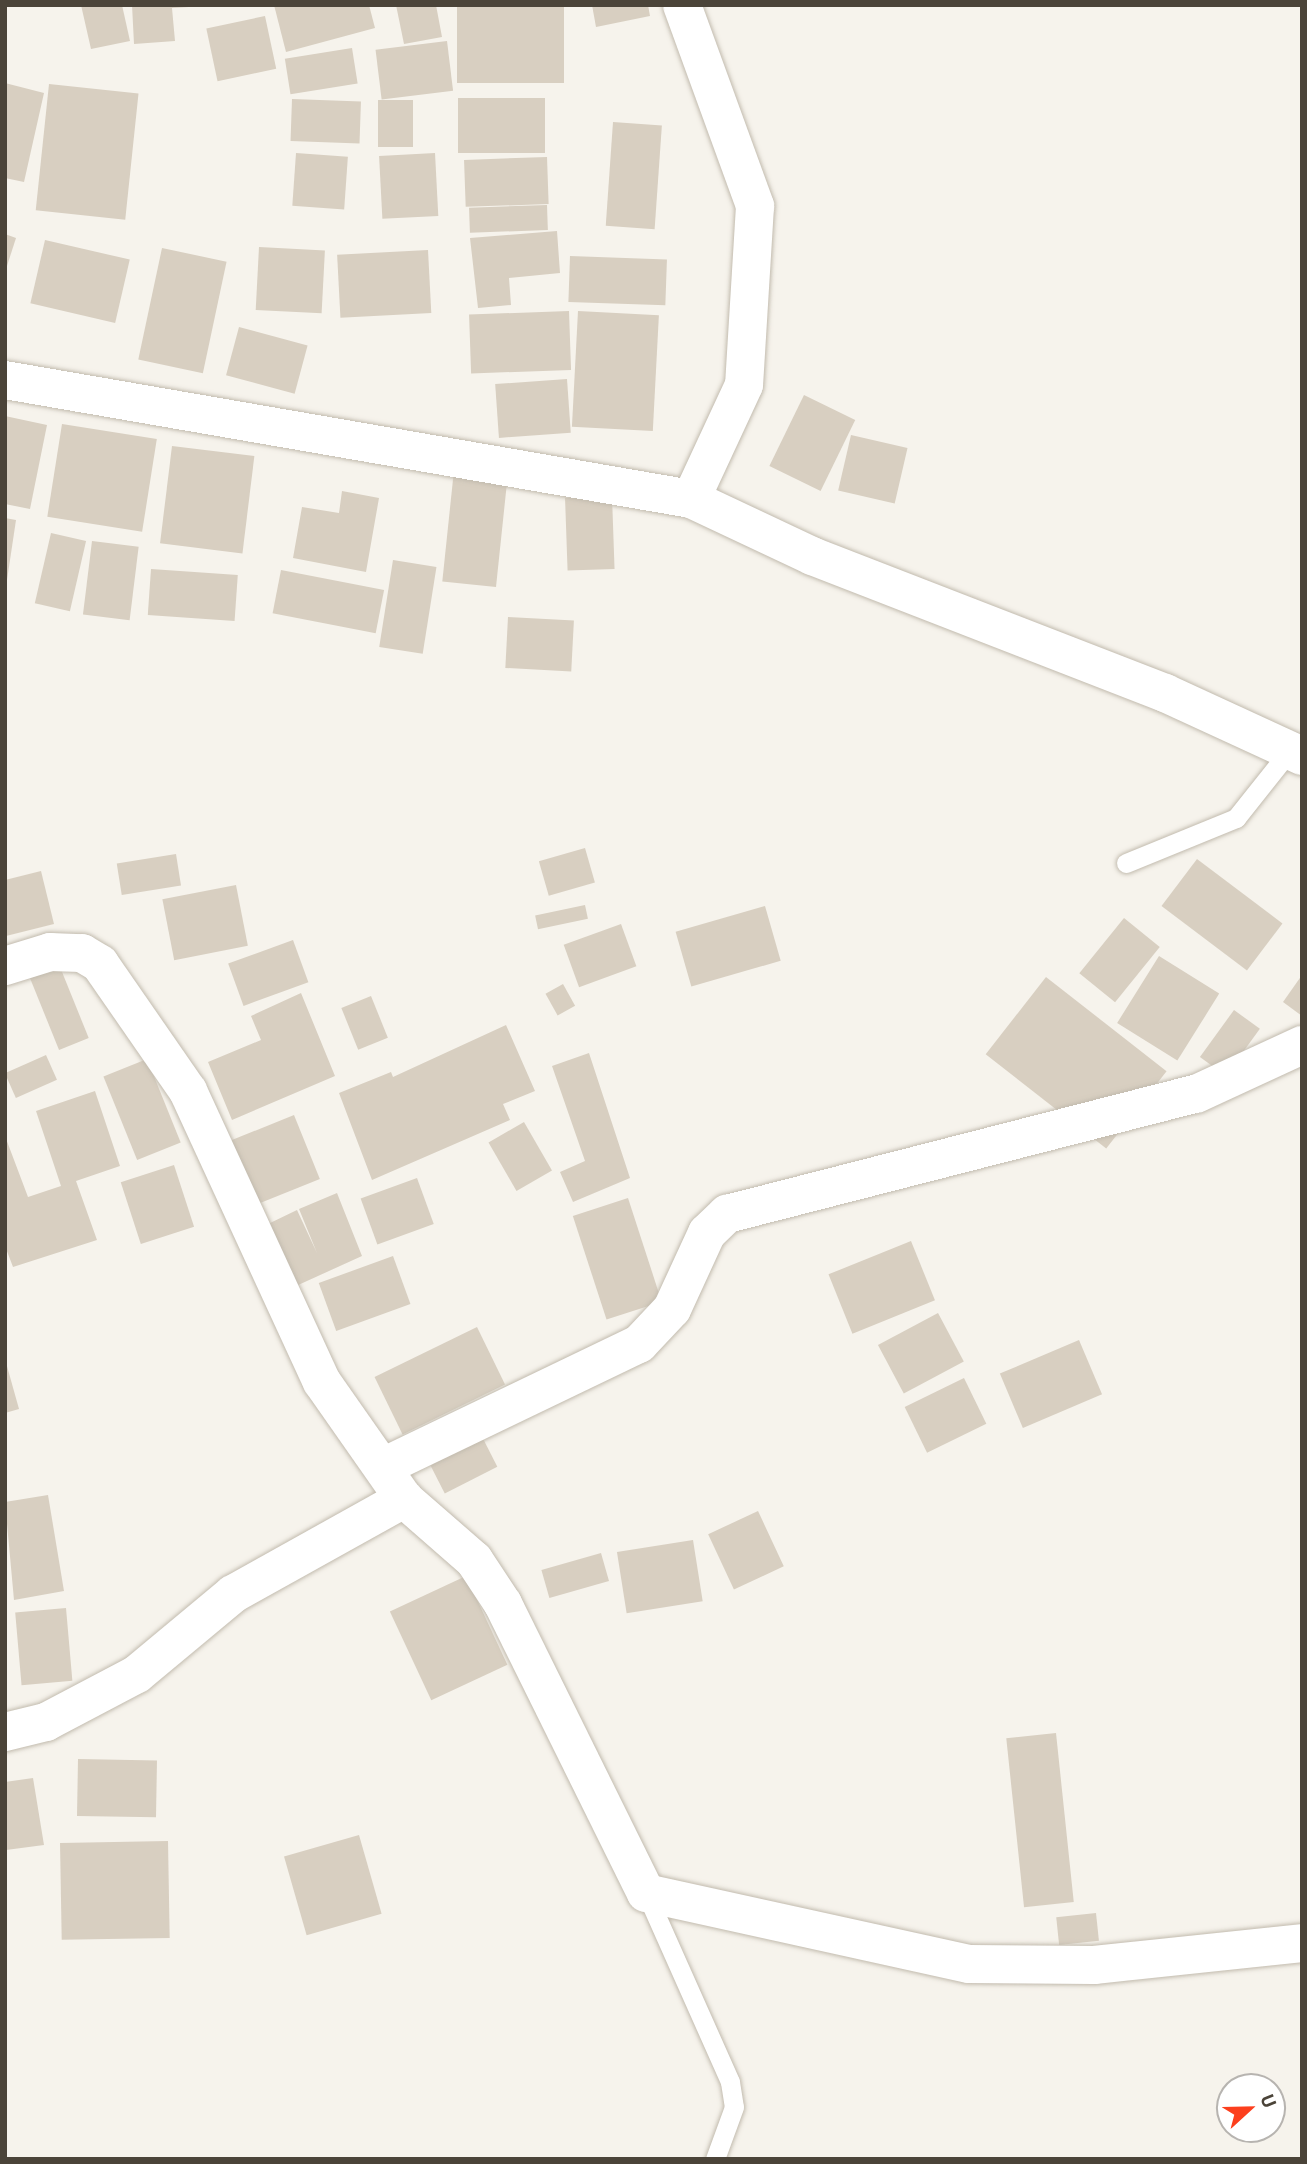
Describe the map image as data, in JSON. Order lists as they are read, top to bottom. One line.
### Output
{"north":"right"}
